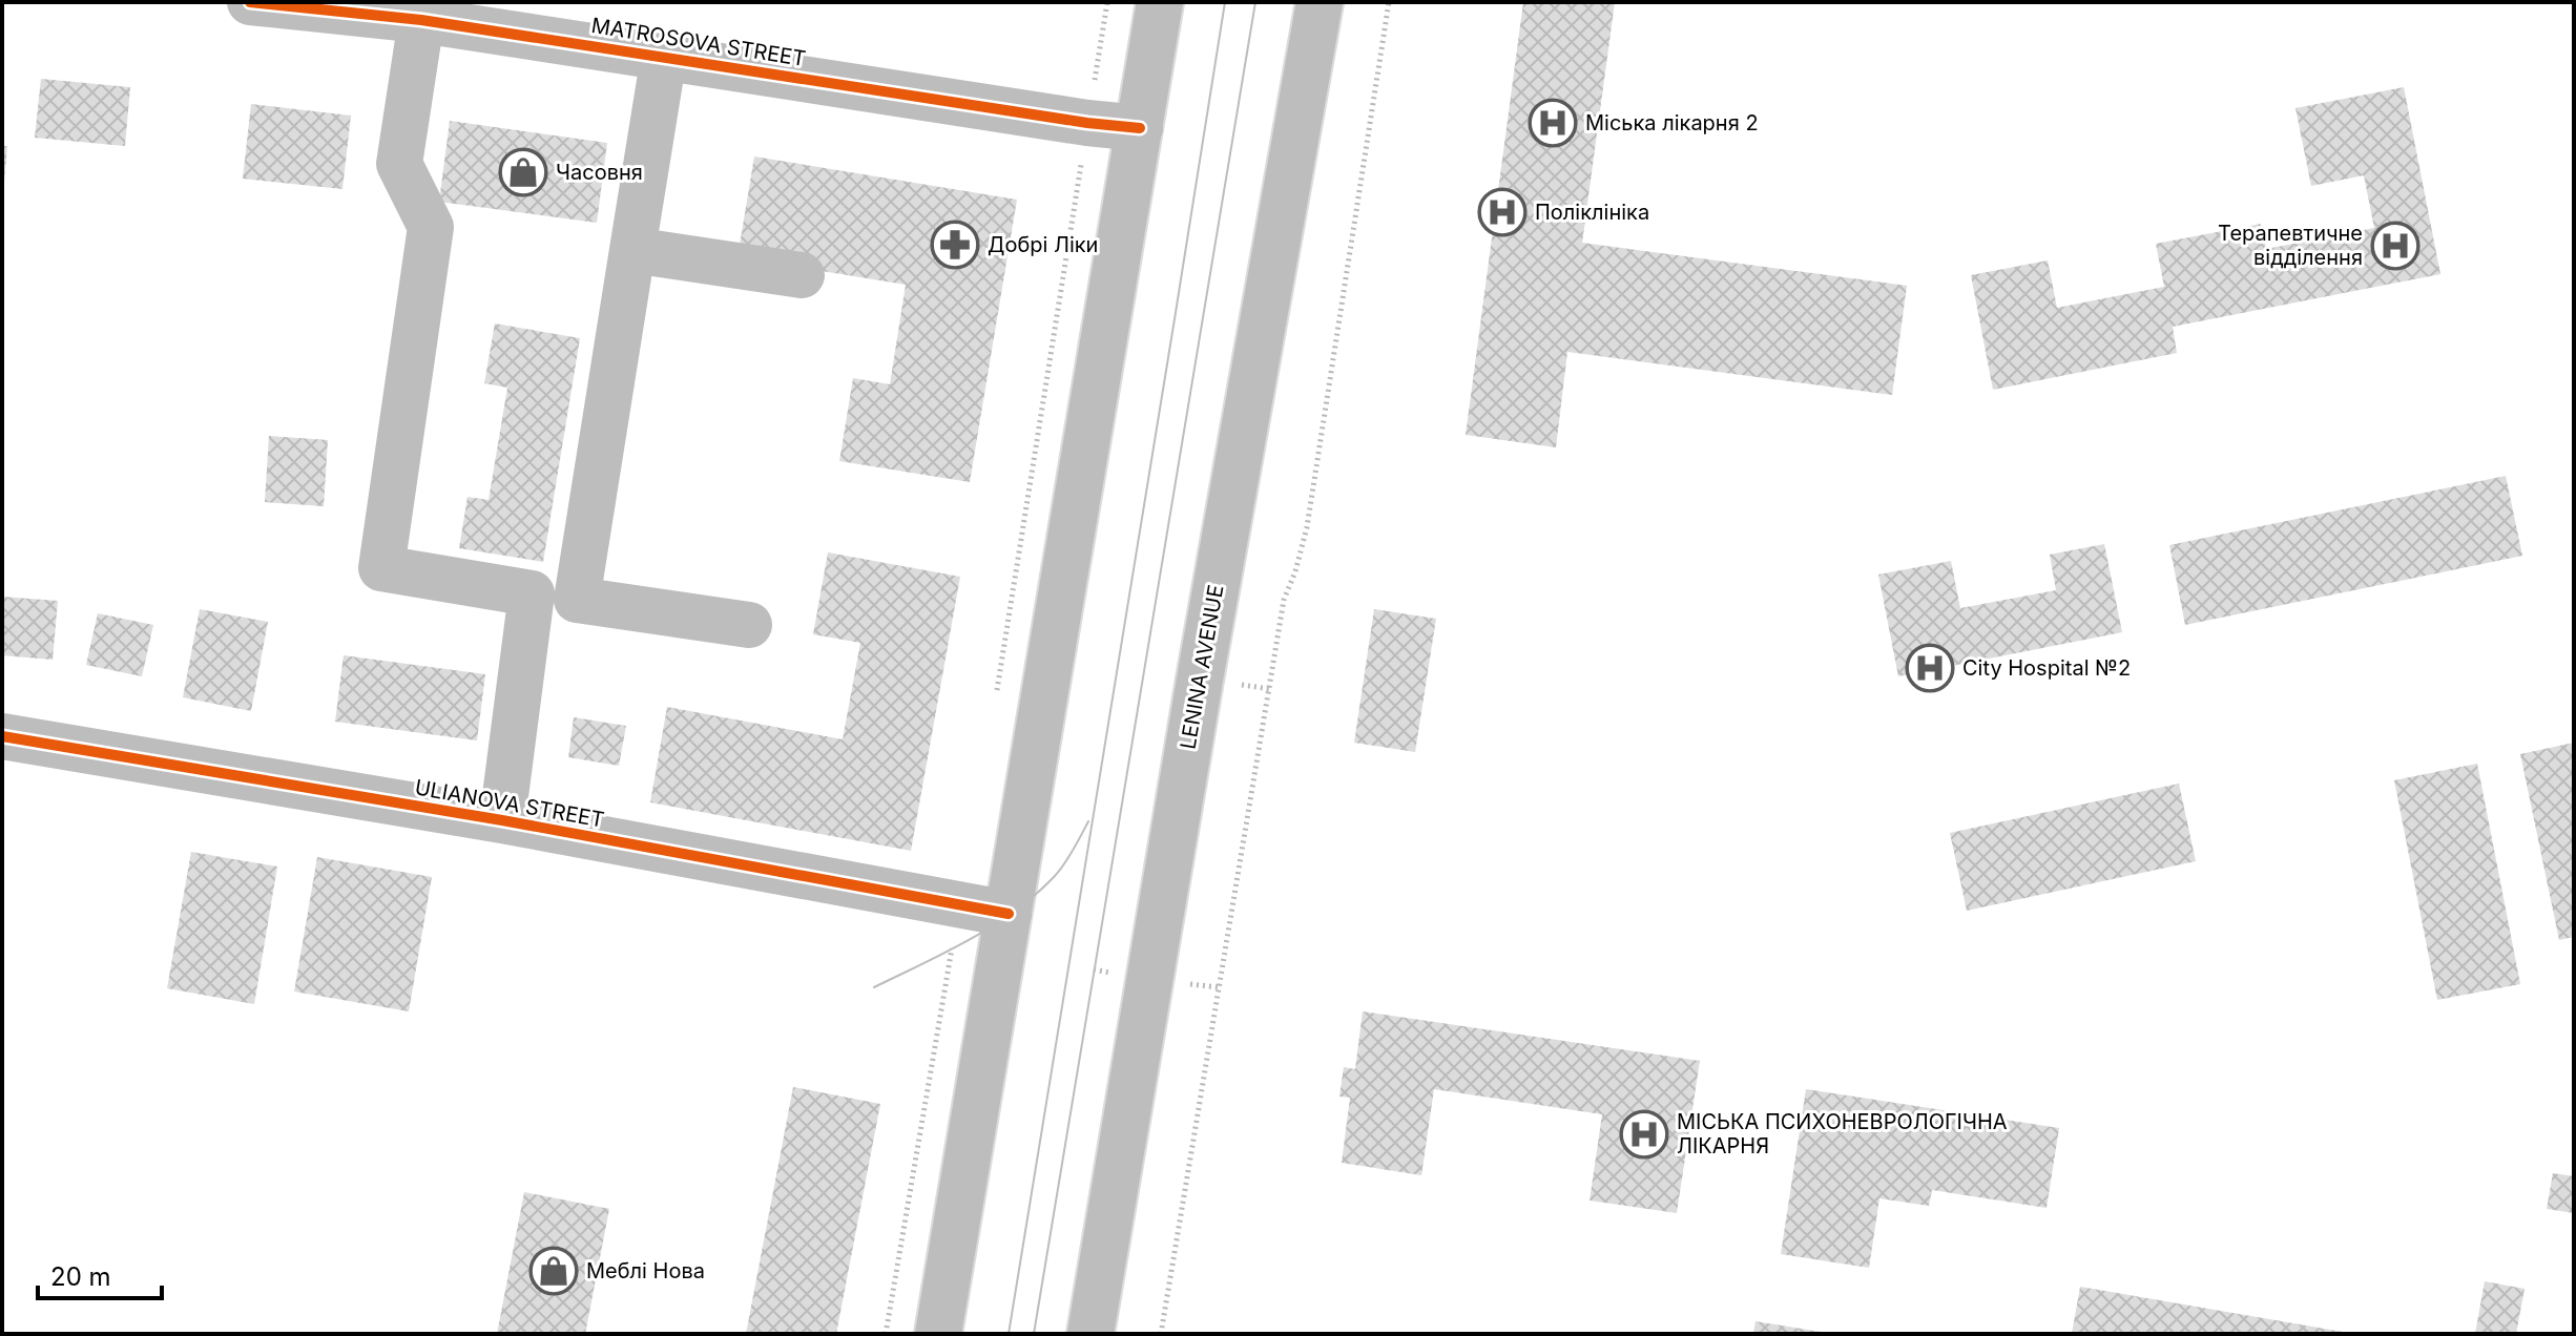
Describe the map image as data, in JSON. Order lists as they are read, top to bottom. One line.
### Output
{"streets":{"main road":["MATROSOVA STREET","LENINA AVENUE","ULIANOVA STREET"]},"places":{"hospital":["Міська лікарня 2","Поліклініка","Терапевтичне відділення","City Hospital №2","МІСЬКА ПСИХОНЕВРОЛОГІЧНА ЛІКАРНЯ"],"shop":["Часовня","Меблі Нова"],"pharmacy":["Добрі Ліки"]},"scale_bar":"20 m"}
